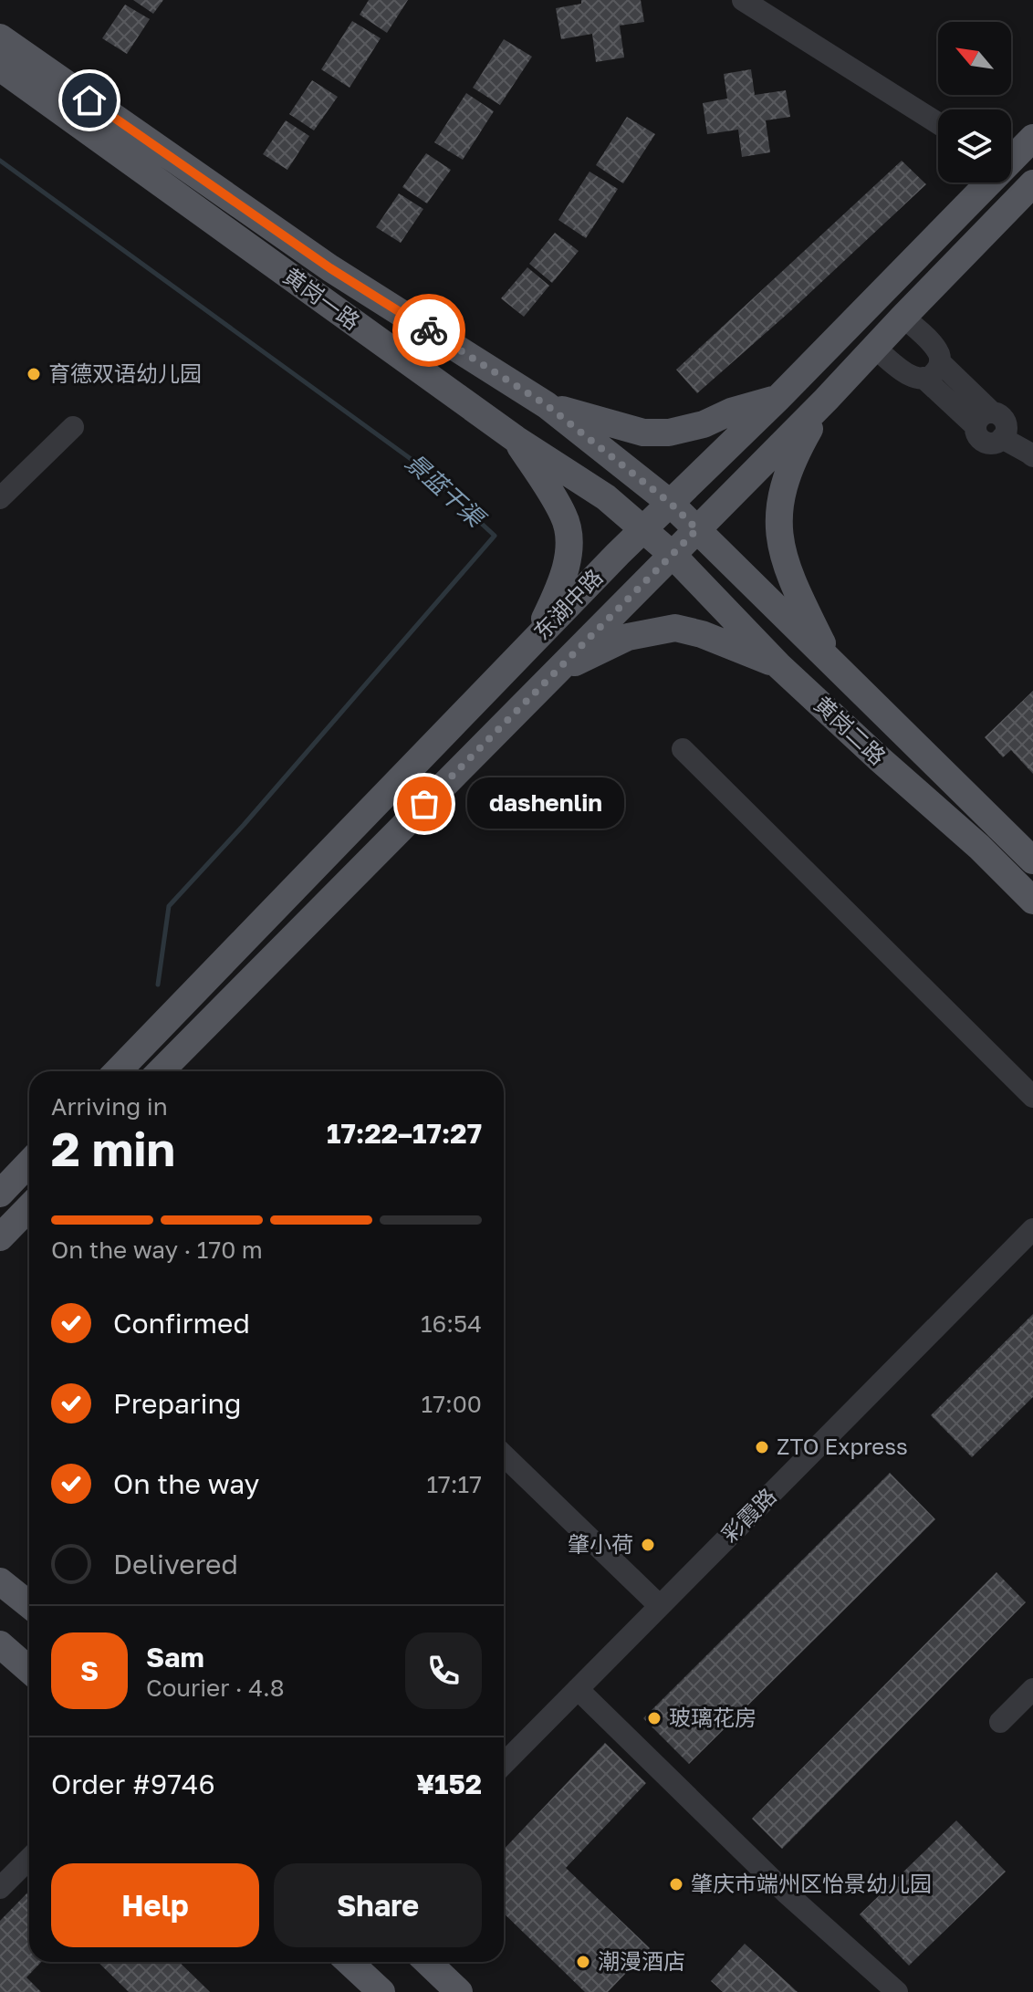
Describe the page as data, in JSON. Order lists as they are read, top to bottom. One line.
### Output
{"streets":{"main road":["黄岗一路","东湖中路","黄岗二路"],"street":["彩霞路"]},"crossings":[["黄岗一路","东湖中路"],["黄岗一路","黄岗二路"],["东湖中路","黄岗二路"]],"water":["景蓝干渠"],"places":["育德双语幼儿园","dashenlin","ZTO Express","肇小荷","玻璃花房","肇庆市端州区怡景幼儿园","潮漫酒店"],"north":"top left","page":{"bubble":"dashenlin","heading":["2 min","Arriving in","17:22–17:27"],"panel":["Sam","Courier · 4.8","Order #9746","¥152"],"bar":"On the way · 170 m","list":[["Confirmed","16:54"],["Preparing","17:00"],["On the way","17:17"],"Delivered"],"round":"S","buttons":["Help","Share"]}}
